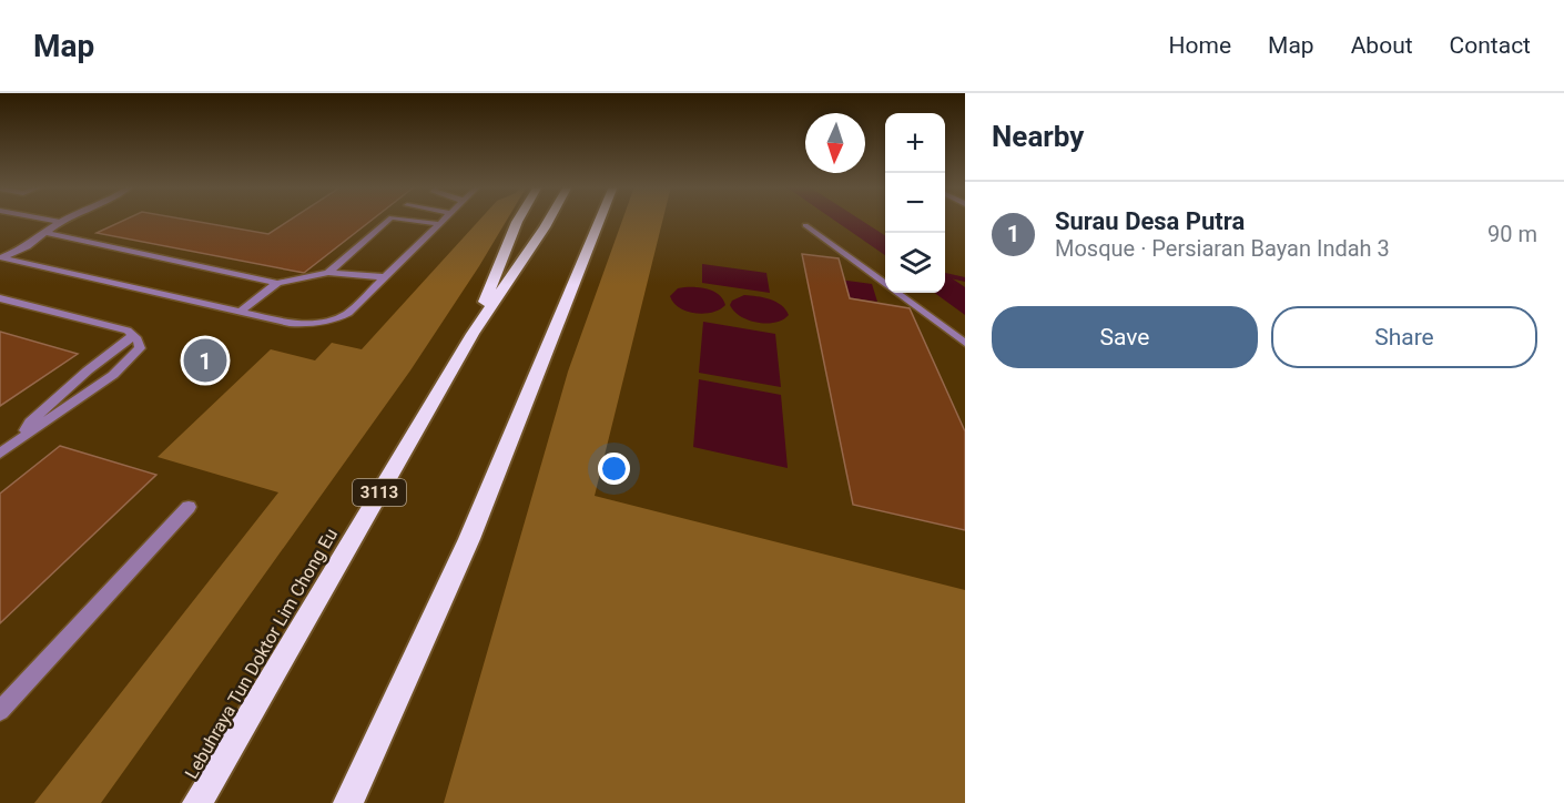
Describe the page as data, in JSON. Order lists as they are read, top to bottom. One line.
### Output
{"streets":{"highway":["3113","Lebuhraya Tun Doktor Lim Chong Eu"]},"north":"bottom","page":{"header":"Map","nav":["Home","Map","About","Contact"],"heading":"Nearby","map_buttons":["+","−"],"list":[{"mark":"1","name":"Surau Desa Putra","note":"Mosque · Persiaran Bayan Indah 3","value":"90 m"}],"buttons":["Save","Share"],"pins":"1"}}
